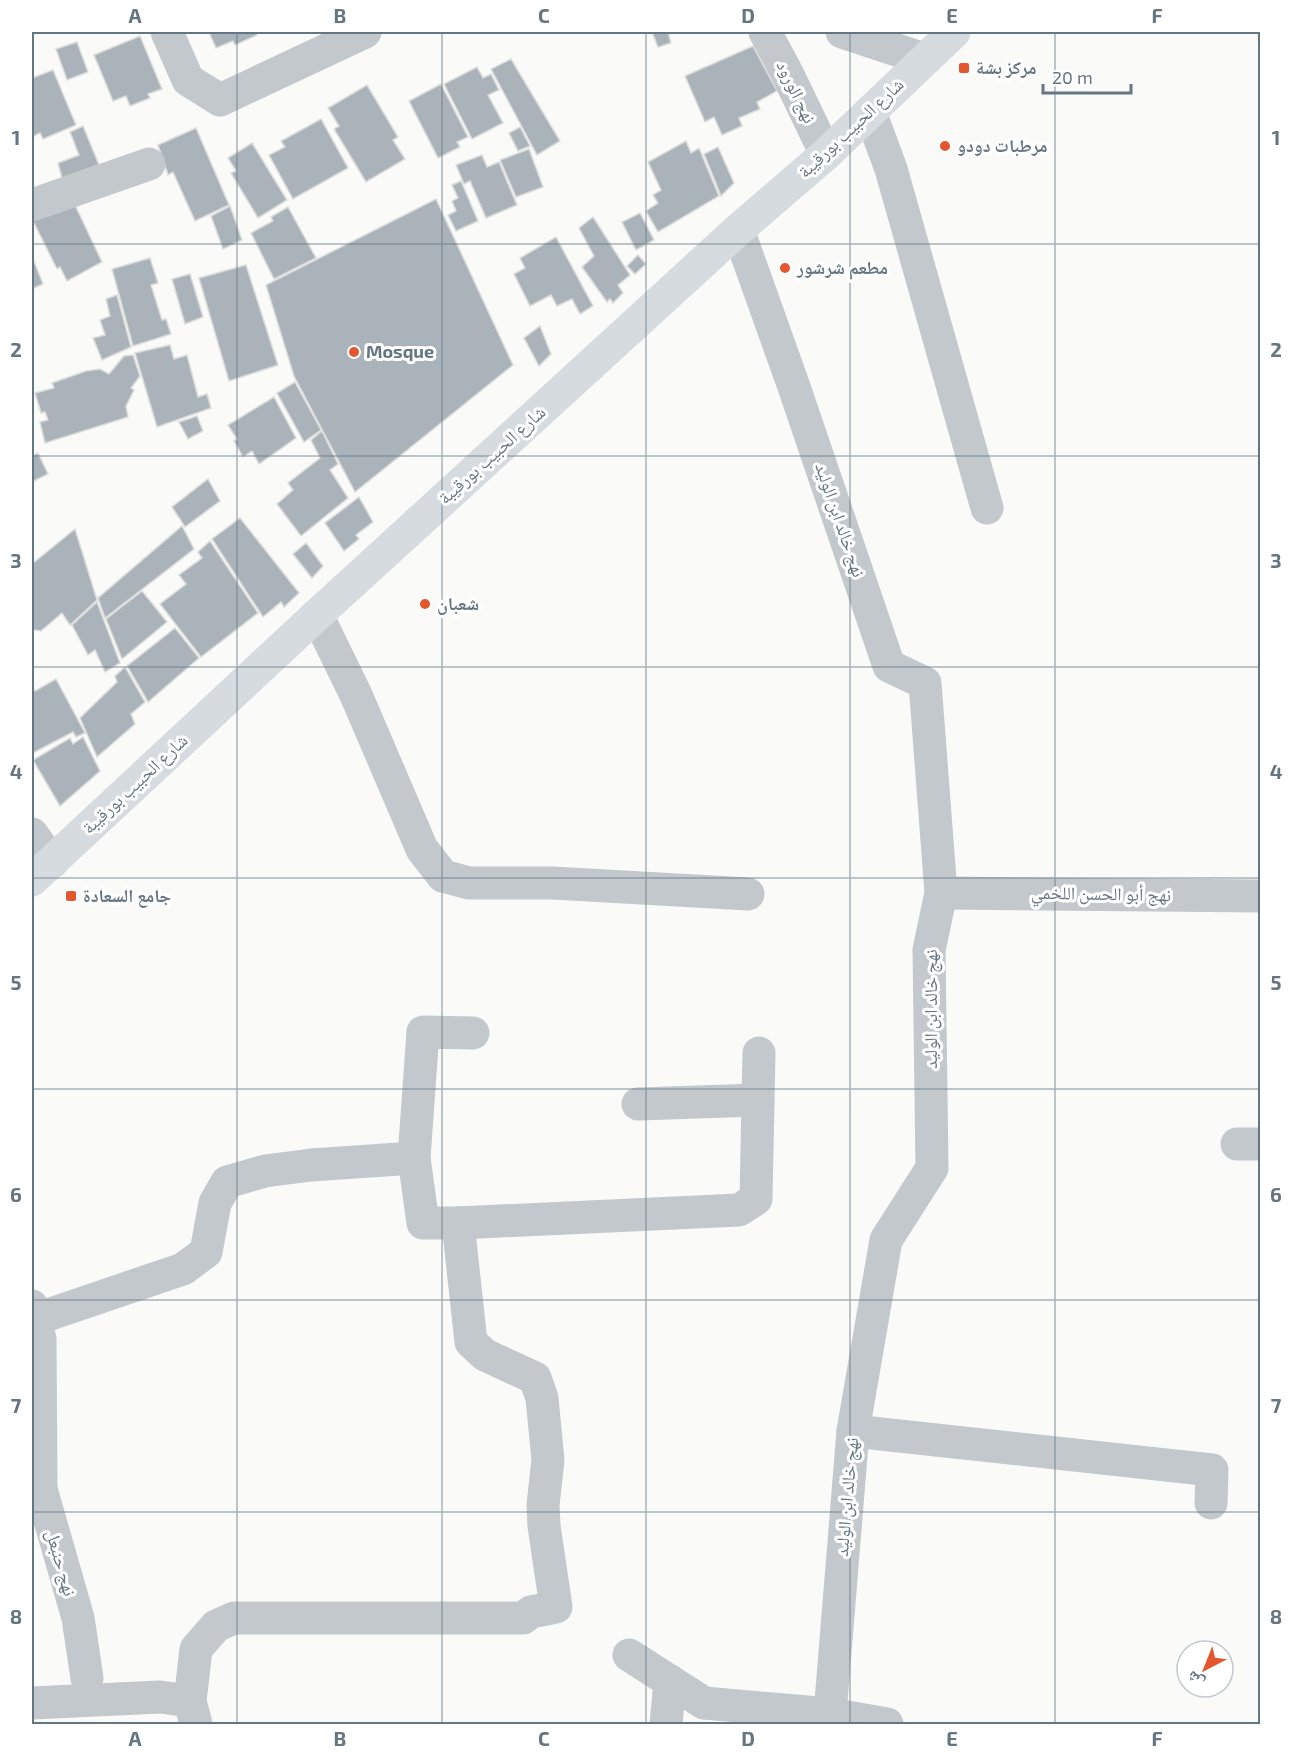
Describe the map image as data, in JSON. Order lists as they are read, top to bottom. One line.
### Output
{"streets":{"main road":["شارع الحبيب بورقيبة"],"street":["نهج الورود","نهج خالد ابن الوليد","نهج أبو الحسن اللخمي","نهج حنبعل"]},"crossings":[["نهج الورود","شارع الحبيب بورقيبة"],["شارع الحبيب بورقيبة","نهج خالد ابن الوليد"],["نهج خالد ابن الوليد","نهج أبو الحسن اللخمي"]],"places":{"transit":["مركز بشة","جامع السعادة"],"other":["مرطبات دودو","مطعم شرشور","Mosque","شعبان"]},"scale_bar":"20 m","north":"bottom left","grid":{"columns":["A","B","C","D","E","F"],"rows":["1","2","3","4","5","6","7","8"]}}
